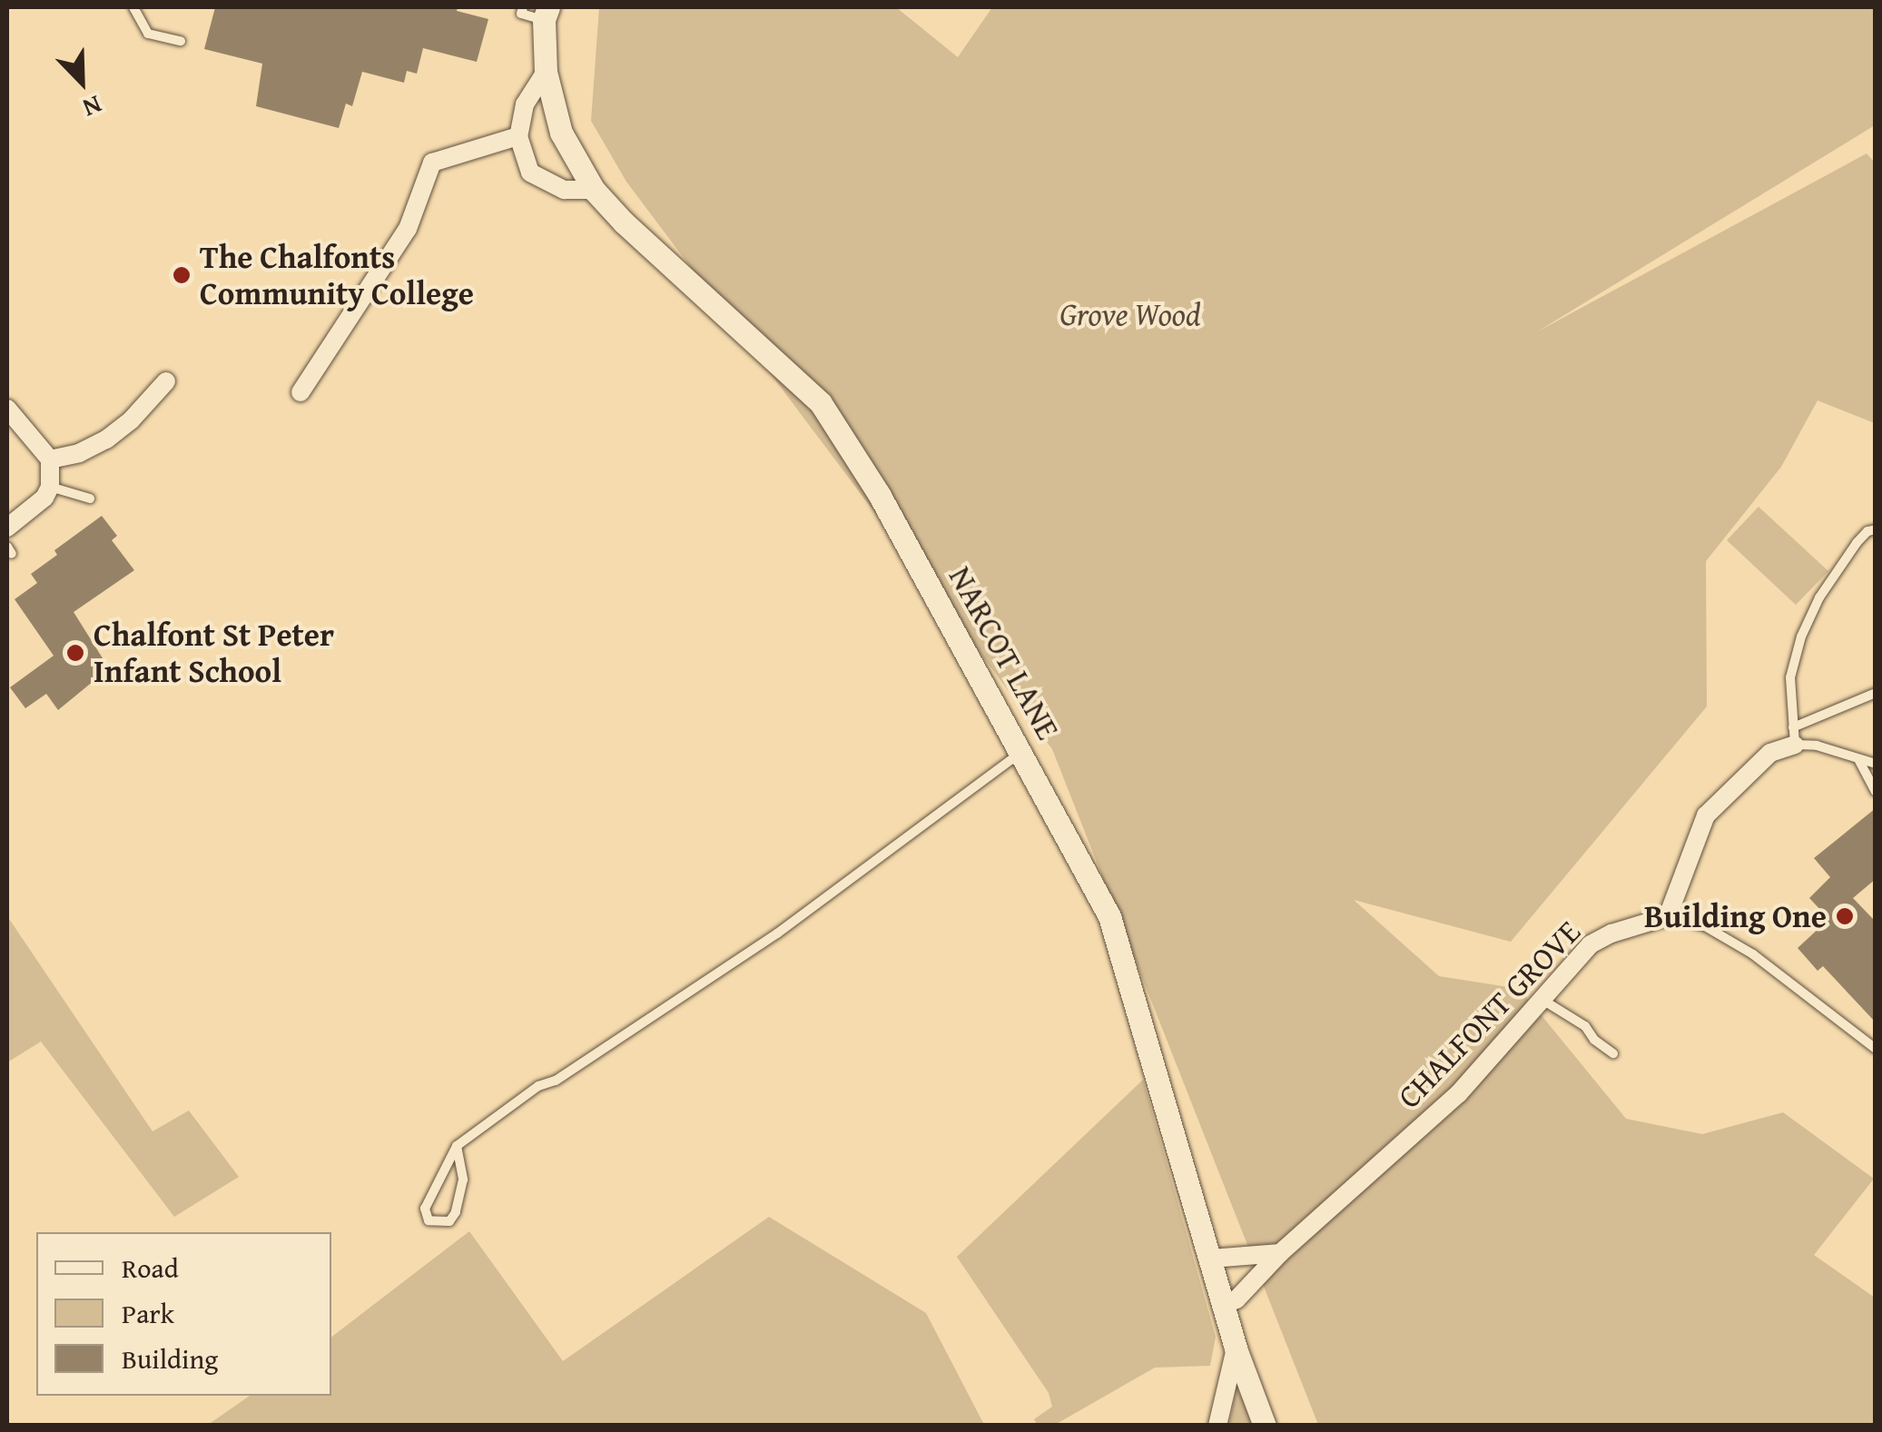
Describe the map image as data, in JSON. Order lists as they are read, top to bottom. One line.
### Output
{"streets":{"street":["NARCOT LANE","CHALFONT GROVE"]},"crossings":[["NARCOT LANE","CHALFONT GROVE"]],"parks":["Grove Wood"],"places":["The Chalfonts Community College","Chalfont St Peter Infant School","Building One"],"legend":["Road","Park","Building"],"north":"bottom right"}
